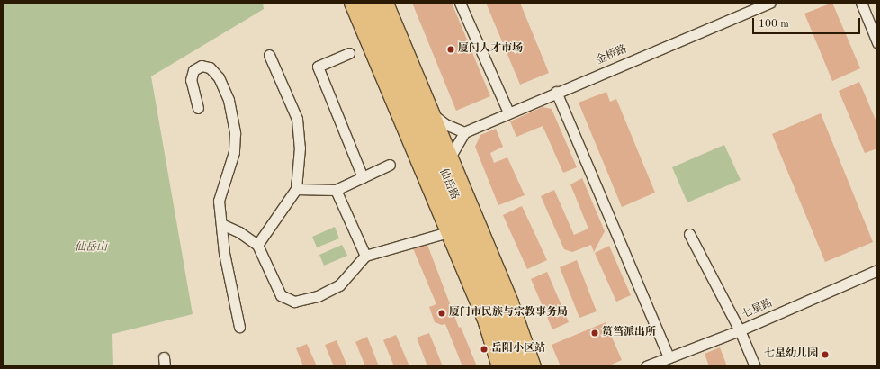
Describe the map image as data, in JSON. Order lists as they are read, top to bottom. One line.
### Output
{"streets":{"highway":["仙岳路"],"street":["金桥路","七星路"]},"parks":["仙岳山"],"places":["厦门人才市场","厦门市民族与宗教事务局","筼筜派出所","岳阳小区站","七星幼儿园"],"scale_bar":"100 m"}
